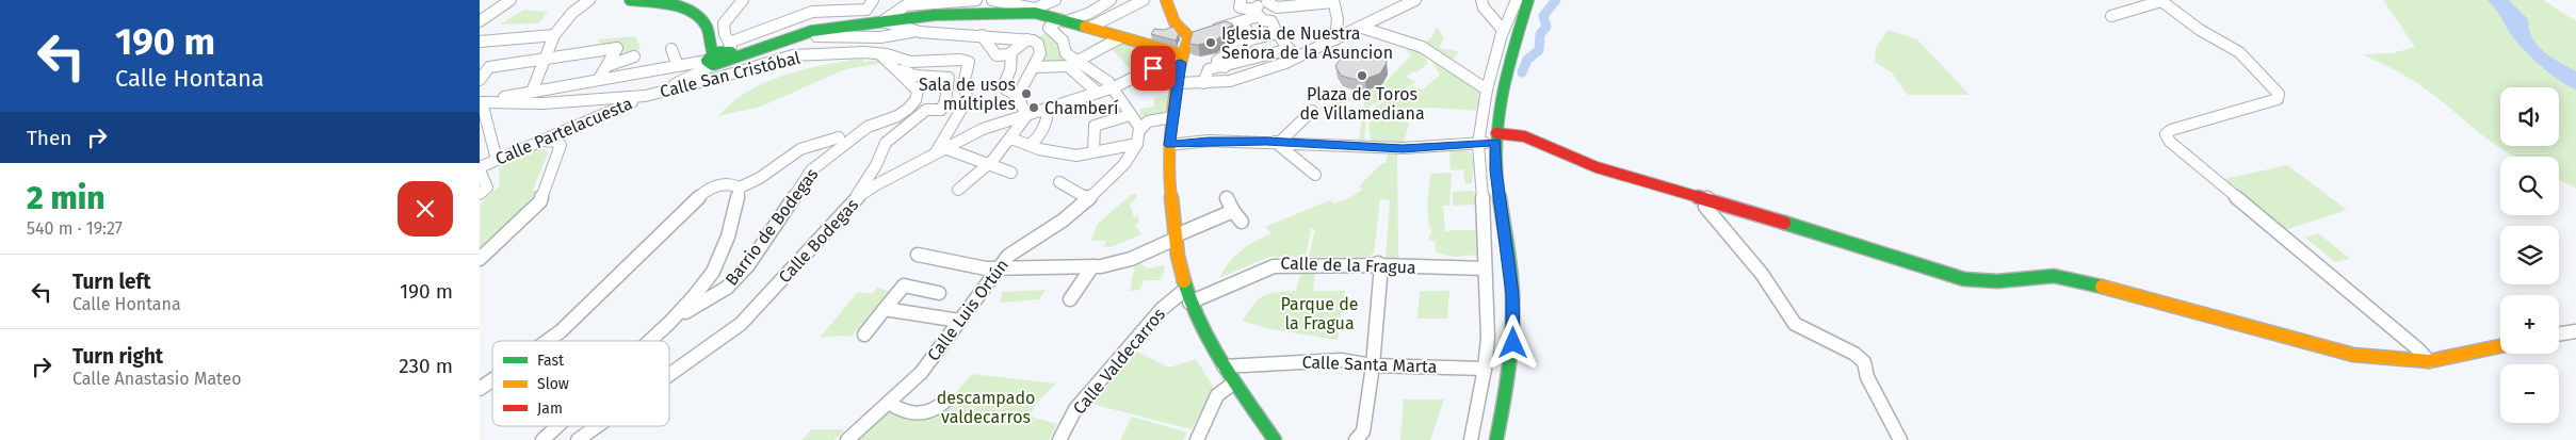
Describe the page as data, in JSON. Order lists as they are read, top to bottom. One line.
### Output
{"streets":{"street":["Calle San Cristóbal","Calle Partelacuesta","Barrio de Bodegas","Calle Bodegas","Calle de la Fragua","Calle Luis Ortún","Calle Valdecarros","Calle Santa Marta"]},"crossings":[["Calle San Cristóbal","Calle Partelacuesta"],["Calle San Cristóbal","Barrio de Bodegas"],["Calle San Cristóbal","Calle Bodegas"],["Barrio de Bodegas","Calle Bodegas"],["Calle de la Fragua","Calle Valdecarros"]],"parks":["Parque de la Fragua","descampado valdecarros"],"places":["Iglesia de Nuestra Señora de la Asuncion","Plaza de Toros de Villamediana","Sala de usos múltiples","Chamberí"],"legend":["Fast","Slow","Jam"],"page":{"turn":["190 m","Calle Hontana"],"map_buttons":["+","−"],"then":"Then","heading":["2 min","540 m · 19:27"],"list":[{"name":"Turn left","note":"Calle Hontana","value":"190 m"},{"name":"Turn right","note":"Calle Anastasio Mateo","value":"230 m"}]}}
